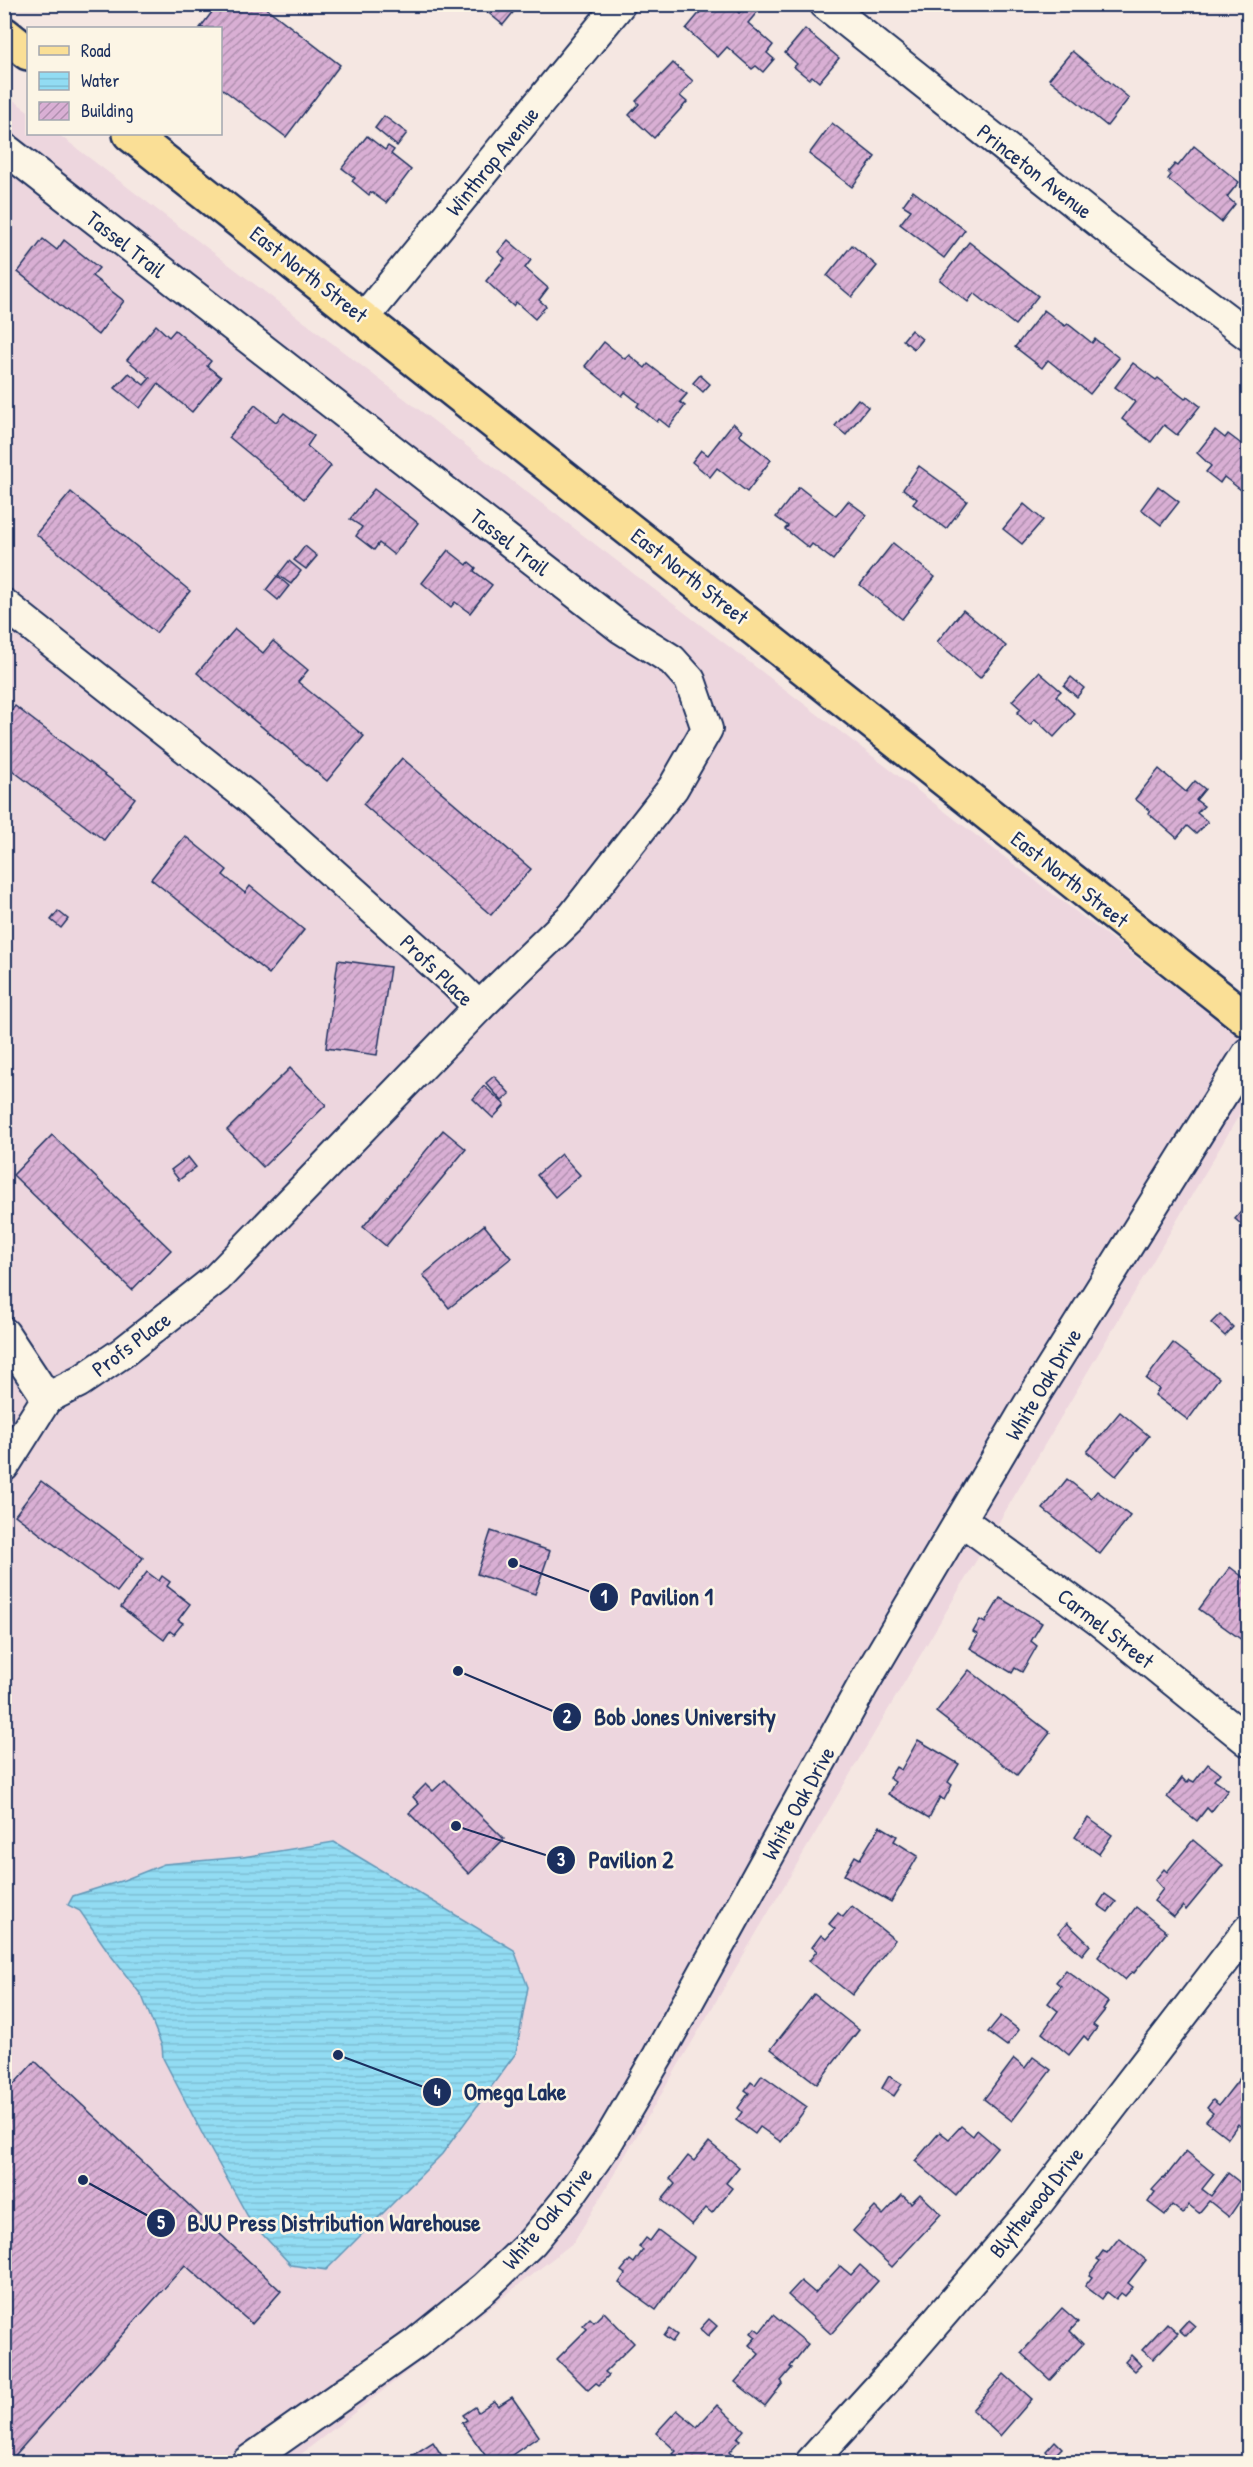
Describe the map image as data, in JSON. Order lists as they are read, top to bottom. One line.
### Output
{"streets":{"main road":["East North Street"],"street":["Winthrop Avenue","Princeton Avenue","Tassel Trail","Profs Place","White Oak Drive","Carmel Street","Blythewood Drive"]},"crossings":[["Winthrop Avenue","East North Street"],["Tassel Trail","Profs Place"],["White Oak Drive","Carmel Street"]],"places":["Pavilion 1","Bob Jones University","Pavilion 2","Omega Lake","BJU Press Distribution Warehouse"],"legend":["Road","Water","Building"]}
